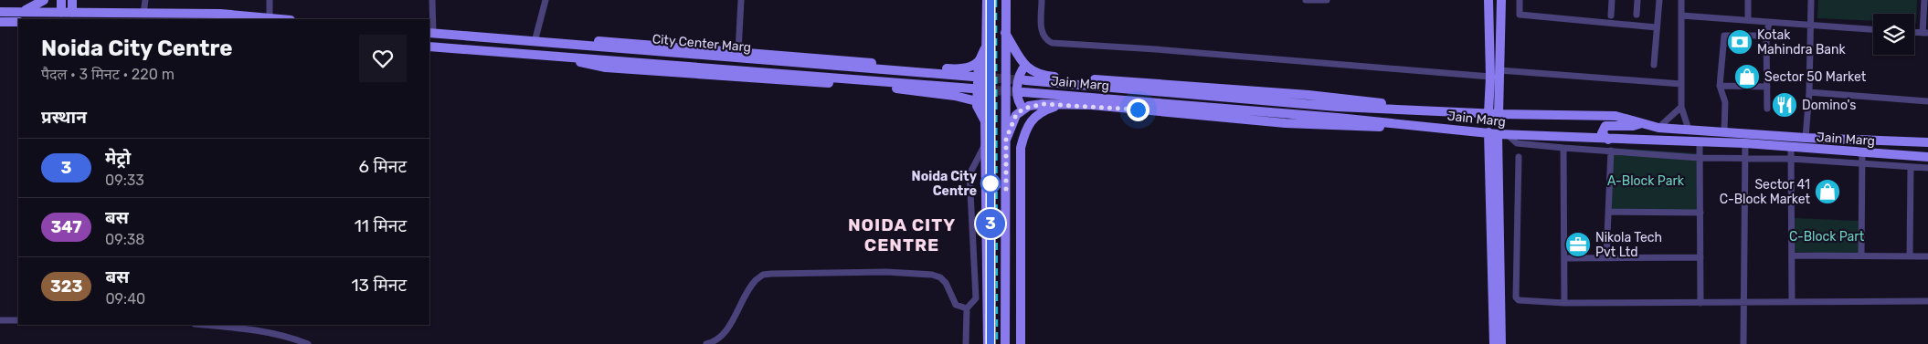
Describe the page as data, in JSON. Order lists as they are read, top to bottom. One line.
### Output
{"streets":{"street":["City Center Marg","Jain Marg"]},"districts":["NOIDA CITY CENTRE"],"parks":["A-Block Park","C-Block Part"],"places":{"bank":["Kotak Mahindra Bank"],"shop":["Sector 50 Market","Sector 41 C-Block Market"],"restaurant":["Domino's"],"other":["Noida City Centre"],"office":["Nikola Tech Pvt Ltd"]},"lines":["metro line 3"],"page":{"on_map":"3","heading":[["Noida City Centre","पैदल · 3 मिनट · 220 m"],"प्रस्थान"],"list":[{"mark":"3","name":"मेट्रो","note":"09:33","value":"6 मिनट"},{"mark":"347","name":"बस","note":"09:38","value":"11 मिनट"},{"mark":"323","name":"बस","note":"09:40","value":"13 मिनट"}]}}
